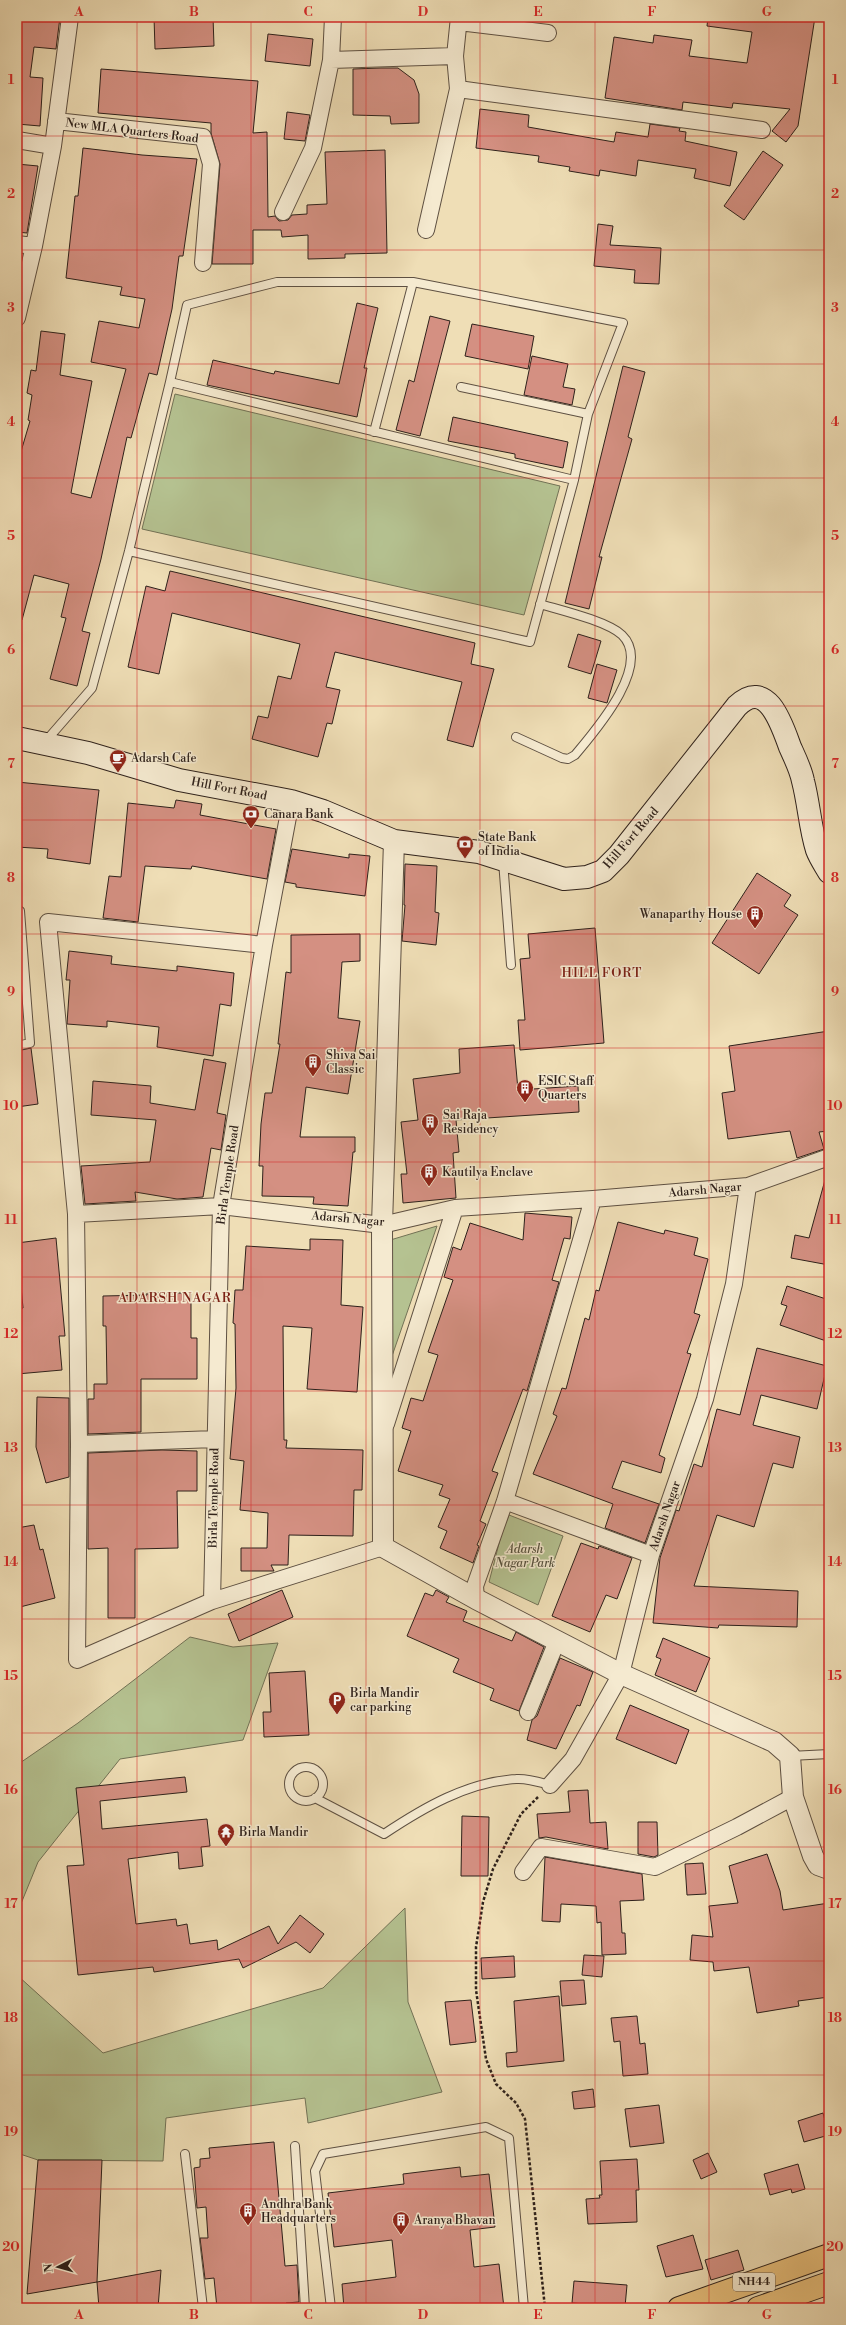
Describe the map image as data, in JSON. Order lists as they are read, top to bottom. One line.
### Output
{"streets":{"highway":["NH44"],"main road":["Hill Fort Road"],"street":["New MLA Quarters Road","Birla Temple Road","Adarsh Nagar"]},"crossings":[["Hill Fort Road","Birla Temple Road"],["Birla Temple Road","Adarsh Nagar"]],"districts":["HILL FORT","ADARSH NAGAR"],"parks":["Adarsh Nagar Park"],"places":{"cafe":["Adarsh Cafe"],"bank":["Canara Bank","State Bank of India"],"building":["Wanaparthy House","Shiva Sai Classic","ESIC Staff Quarters","Sai Raja Residency","Kautilya Enclave","Andhra Bank Headquarters","Aranya Bhavan"],"parking":["Birla Mandir car parking"],"temple":["Birla Mandir"]},"north":"left","grid":{"columns":["A","B","C","D","E","F","G"],"rows":["1","2","3","4","5","6","7","8","9","10","11","12","13","14","15","16","17","18","19","20"]}}
